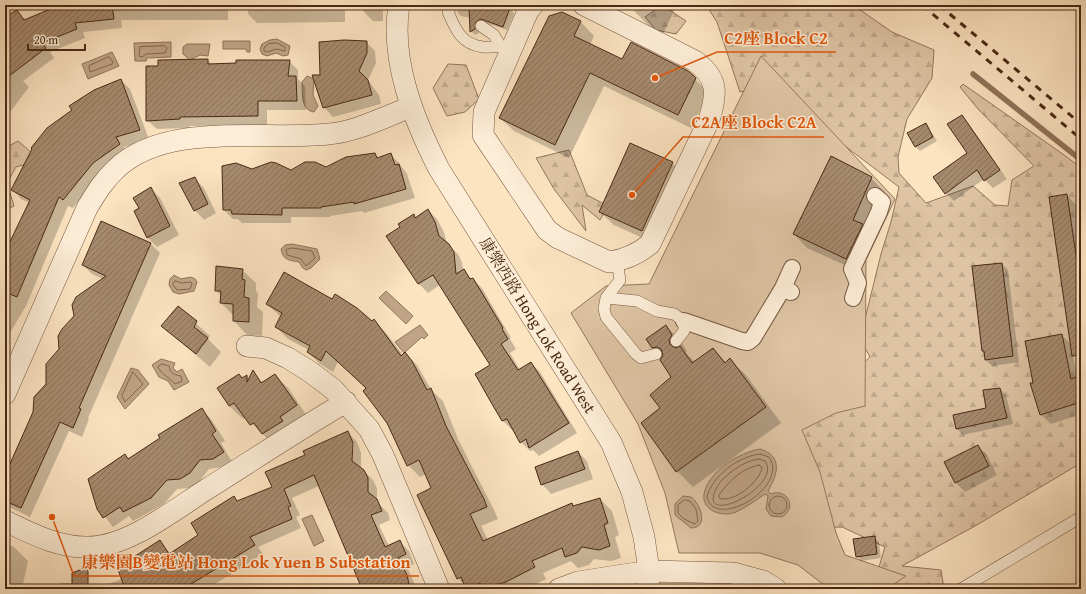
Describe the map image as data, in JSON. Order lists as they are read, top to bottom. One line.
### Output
{"streets":{"street":["康樂西路 Hong Lok Road West"]},"places":["C2座 Block C2","C2A座 Block C2A","康樂園B變電站 Hong Lok Yuen B Substation"],"scale_bar":"20 m"}
